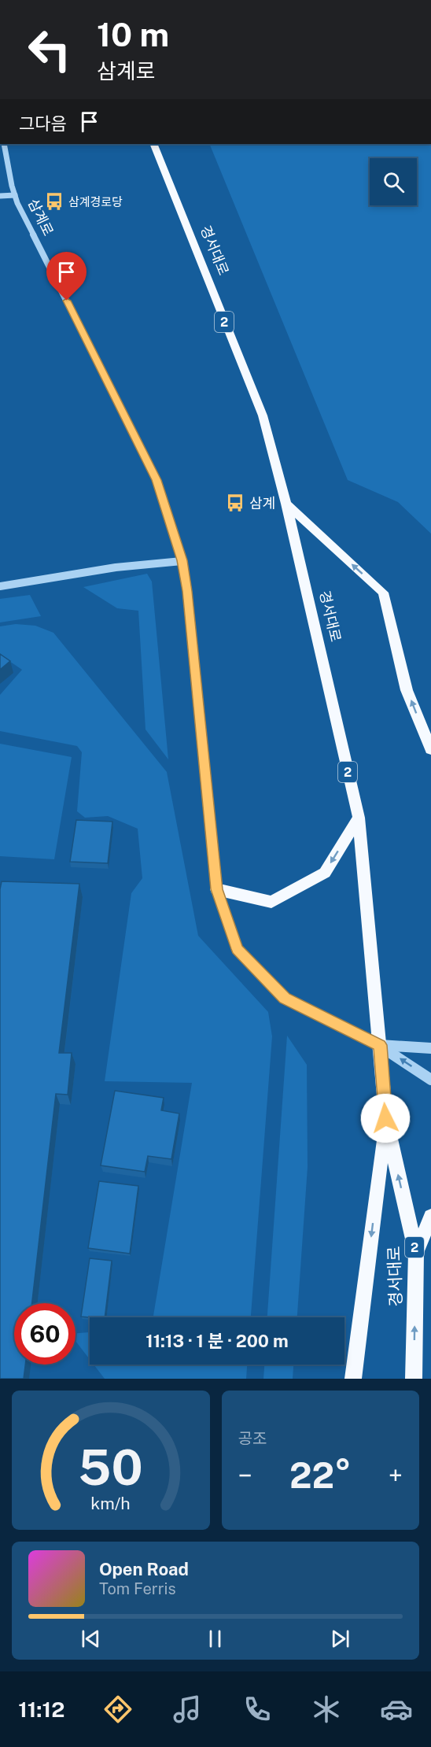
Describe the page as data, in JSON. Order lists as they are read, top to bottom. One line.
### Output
{"streets":{"main road":["경서대로","2"],"street":["삼계로"]},"crossings":[["삼계로","경서대로"],["경서대로","2"]],"places":{"bus stop":["삼계경로당","삼계"]},"page":{"turn":["10 m","삼계로"],"then":"그다음","limit":"60","trip":"11:13 · 1 분 · 200 m","tile":"공조","heat":["−","22°","+"],"song":["Open Road","Tom Ferris"],"tabs":"11:12","gauge":["50","km/h"]}}
